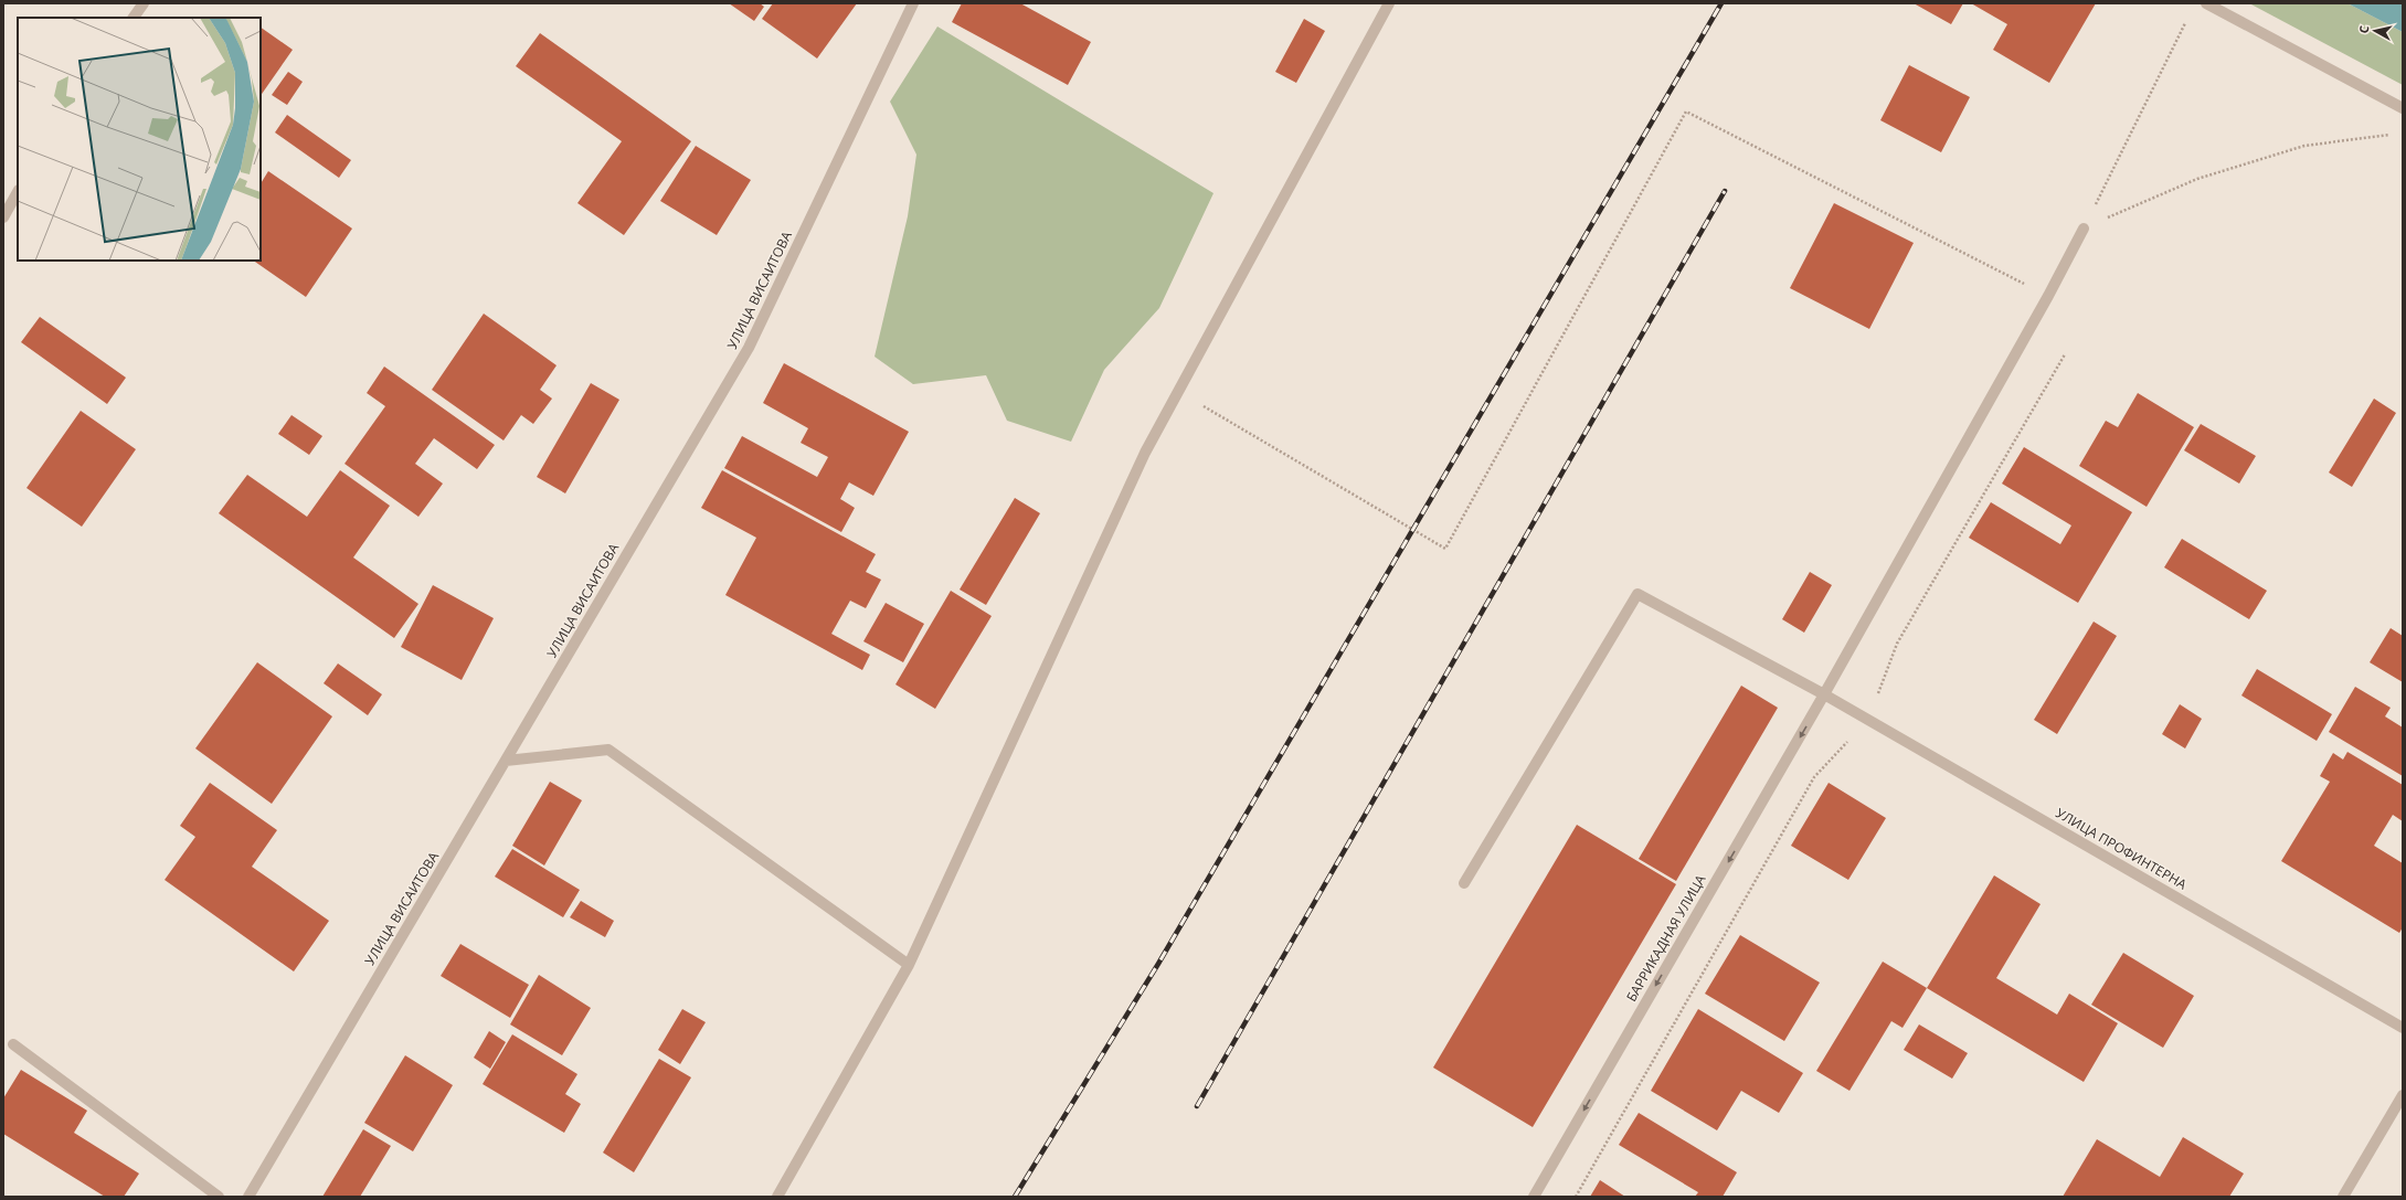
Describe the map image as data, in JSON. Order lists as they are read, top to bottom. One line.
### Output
{"streets":{"street":["УЛИЦА ВИСАИТОВА","УЛИЦА ПРОФИНТЕРНА","БАРРИКАДНАЯ УЛИЦА"]},"crossings":[["УЛИЦА ПРОФИНТЕРНА","БАРРИКАДНАЯ УЛИЦА"]],"one_way":["БАРРИКАДНАЯ УЛИЦА"],"north":"left"}
